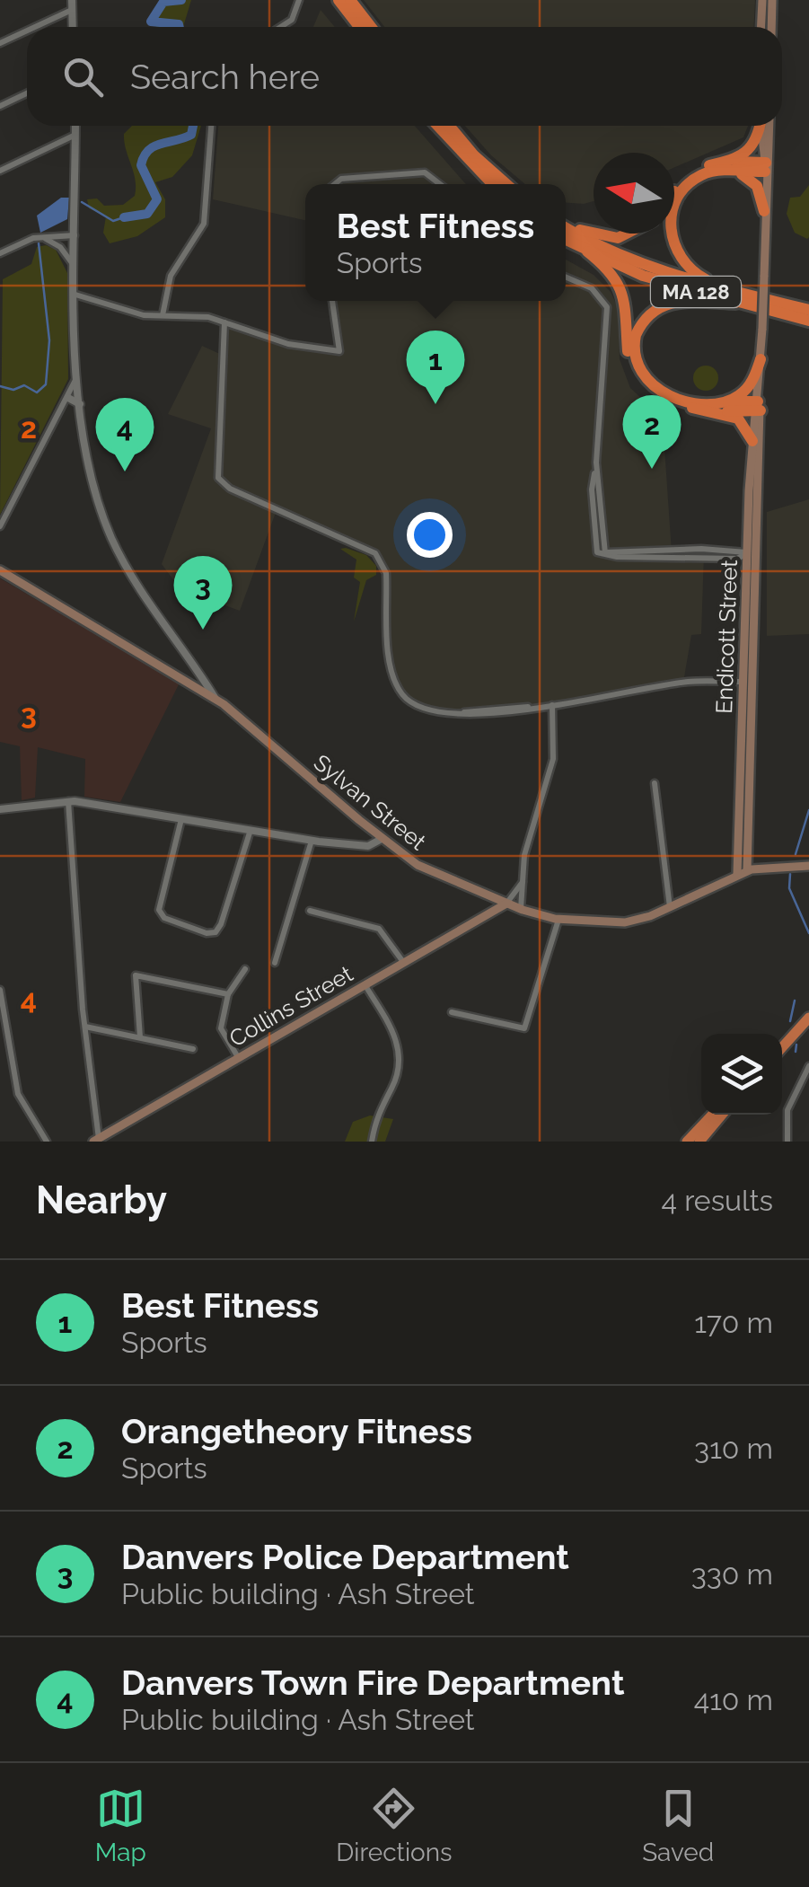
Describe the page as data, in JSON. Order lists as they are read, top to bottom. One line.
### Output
{"streets":{"highway":["MA 128"],"main road":["Endicott Street","Sylvan Street","Collins Street"]},"crossings":[["Endicott Street","Sylvan Street"],["Sylvan Street","Collins Street"]],"north":"left","page":{"search":"Search here","popup":["Best Fitness","Sports"],"pins":["1","2","4","3"],"heading":["Nearby","4 results"],"list":[{"mark":"1","name":"Best Fitness","note":"Sports","value":"170 m"},{"mark":"2","name":"Orangetheory Fitness","note":"Sports","value":"310 m"},{"mark":"3","name":"Danvers Police Department","note":"Public building · Ash Street","value":"330 m"},{"mark":"4","name":"Danvers Town Fire Department","note":"Public building · Ash Street","value":"410 m"}],"nav":["Map","Directions","Saved"]},"grid":{"rows":["2","3","4"]}}
